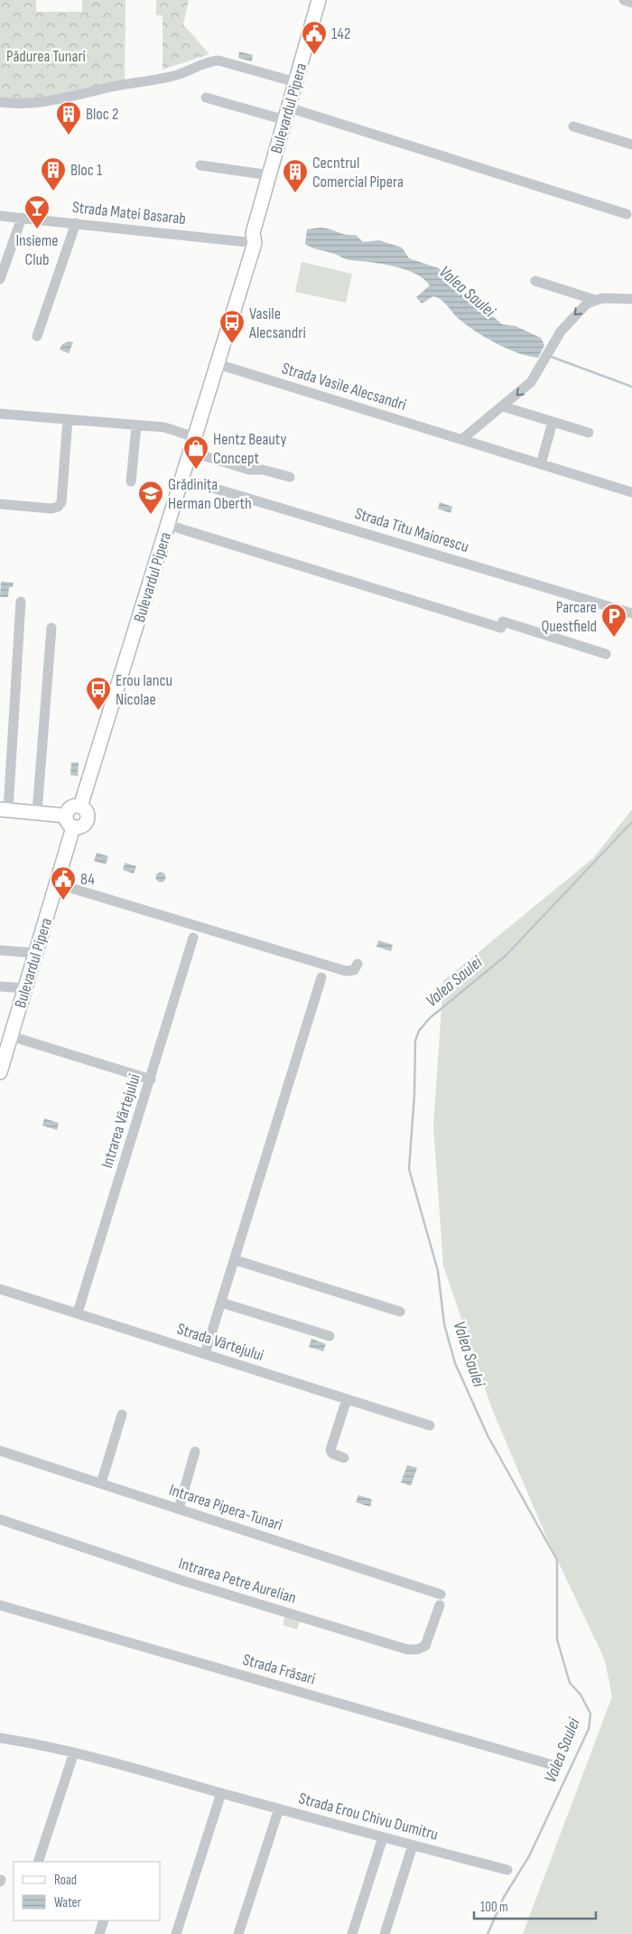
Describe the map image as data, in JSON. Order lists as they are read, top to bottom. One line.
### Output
{"streets":{"main road":["Bulevardul Pipera"],"street":["Strada Matei Basarab","Strada Vasile Alecsandri","Strada Titu Maiorescu","Intrarea Vârtejului","Strada Vârtejului","Intrarea Pipera-Tunari","Intrarea Petre Aurelian","Strada Frăsari","Strada Erou Chivu Dumitru"]},"crossings":[["Bulevardul Pipera","Strada Matei Basarab"],["Bulevardul Pipera","Strada Vasile Alecsandri"],["Bulevardul Pipera","Strada Titu Maiorescu"],["Intrarea Vârtejului","Strada Vârtejului"]],"water":["Valea Saulei"],"parks":["Pădurea Tunari"],"places":{"public building":["142","84"],"building":["Bloc 2","Bloc 1","Cecntrul Comercial Pipera"],"bar":["Insieme Club"],"bus stop":["Vasile Alecsandri","Erou Iancu Nicolae"],"shop":["Hentz Beauty Concept"],"school or university":["Grădinița Herman Oberth"],"parking":["Parcare Questfield"]},"legend":["Road","Water"],"scale_bar":"100 m"}
